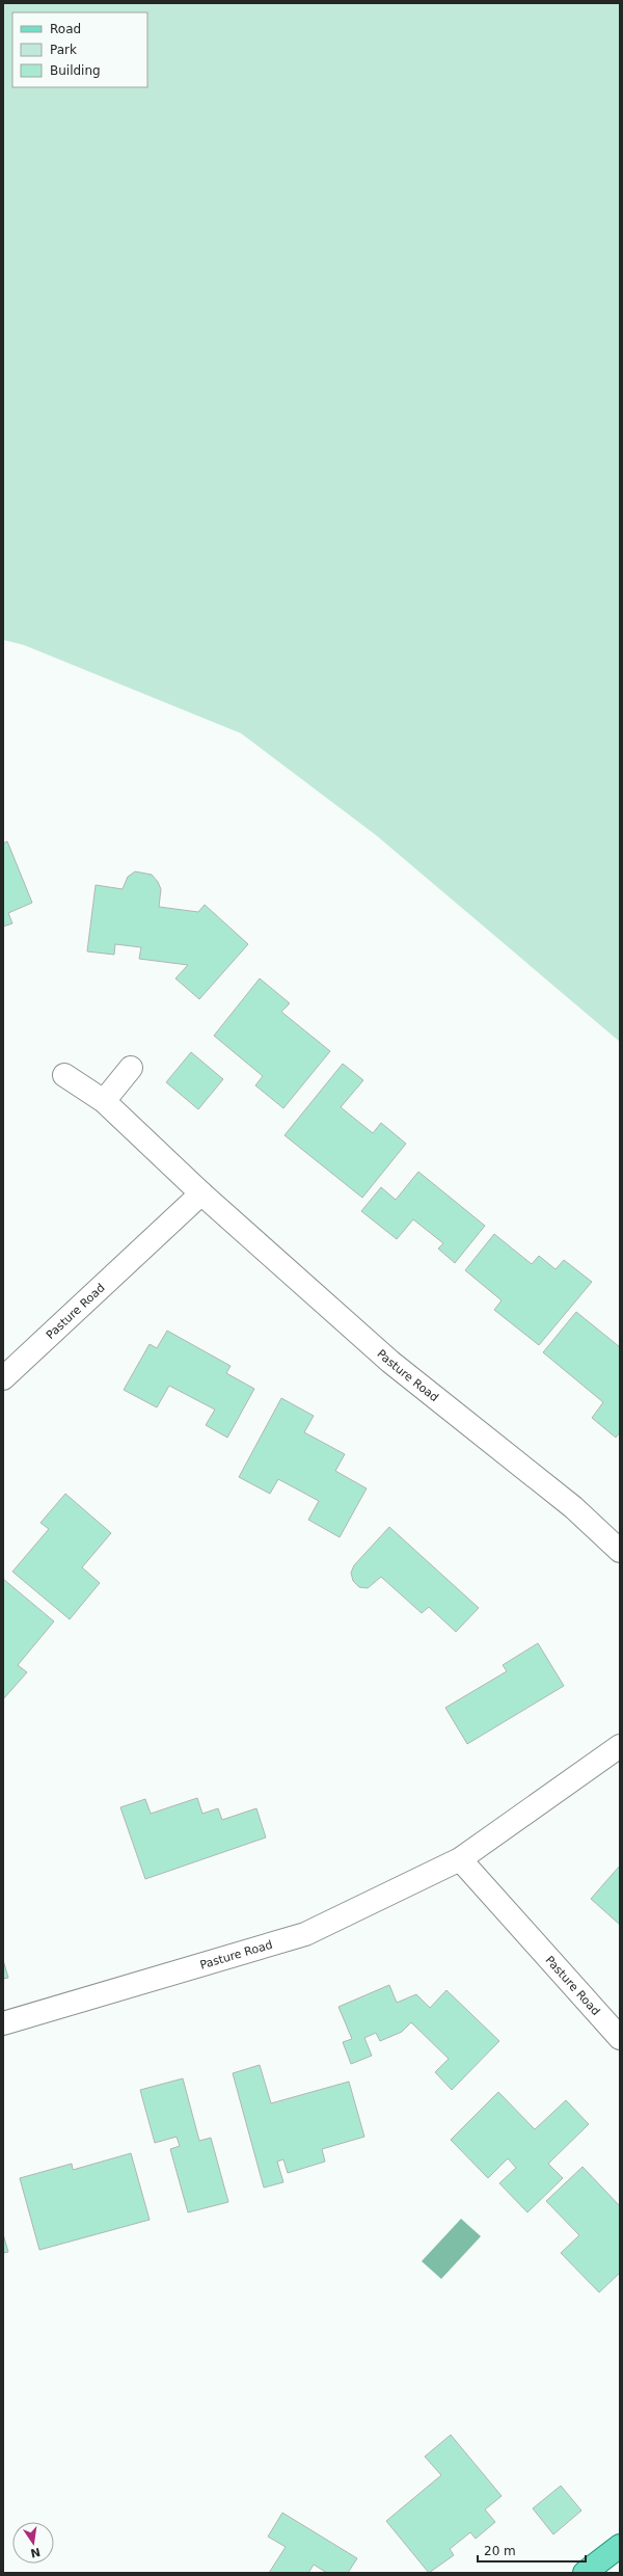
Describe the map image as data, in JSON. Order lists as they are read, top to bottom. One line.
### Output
{"streets":{"street":["Pasture Road"]},"legend":["Road","Park","Building"],"scale_bar":"20 m","north":"bottom"}
